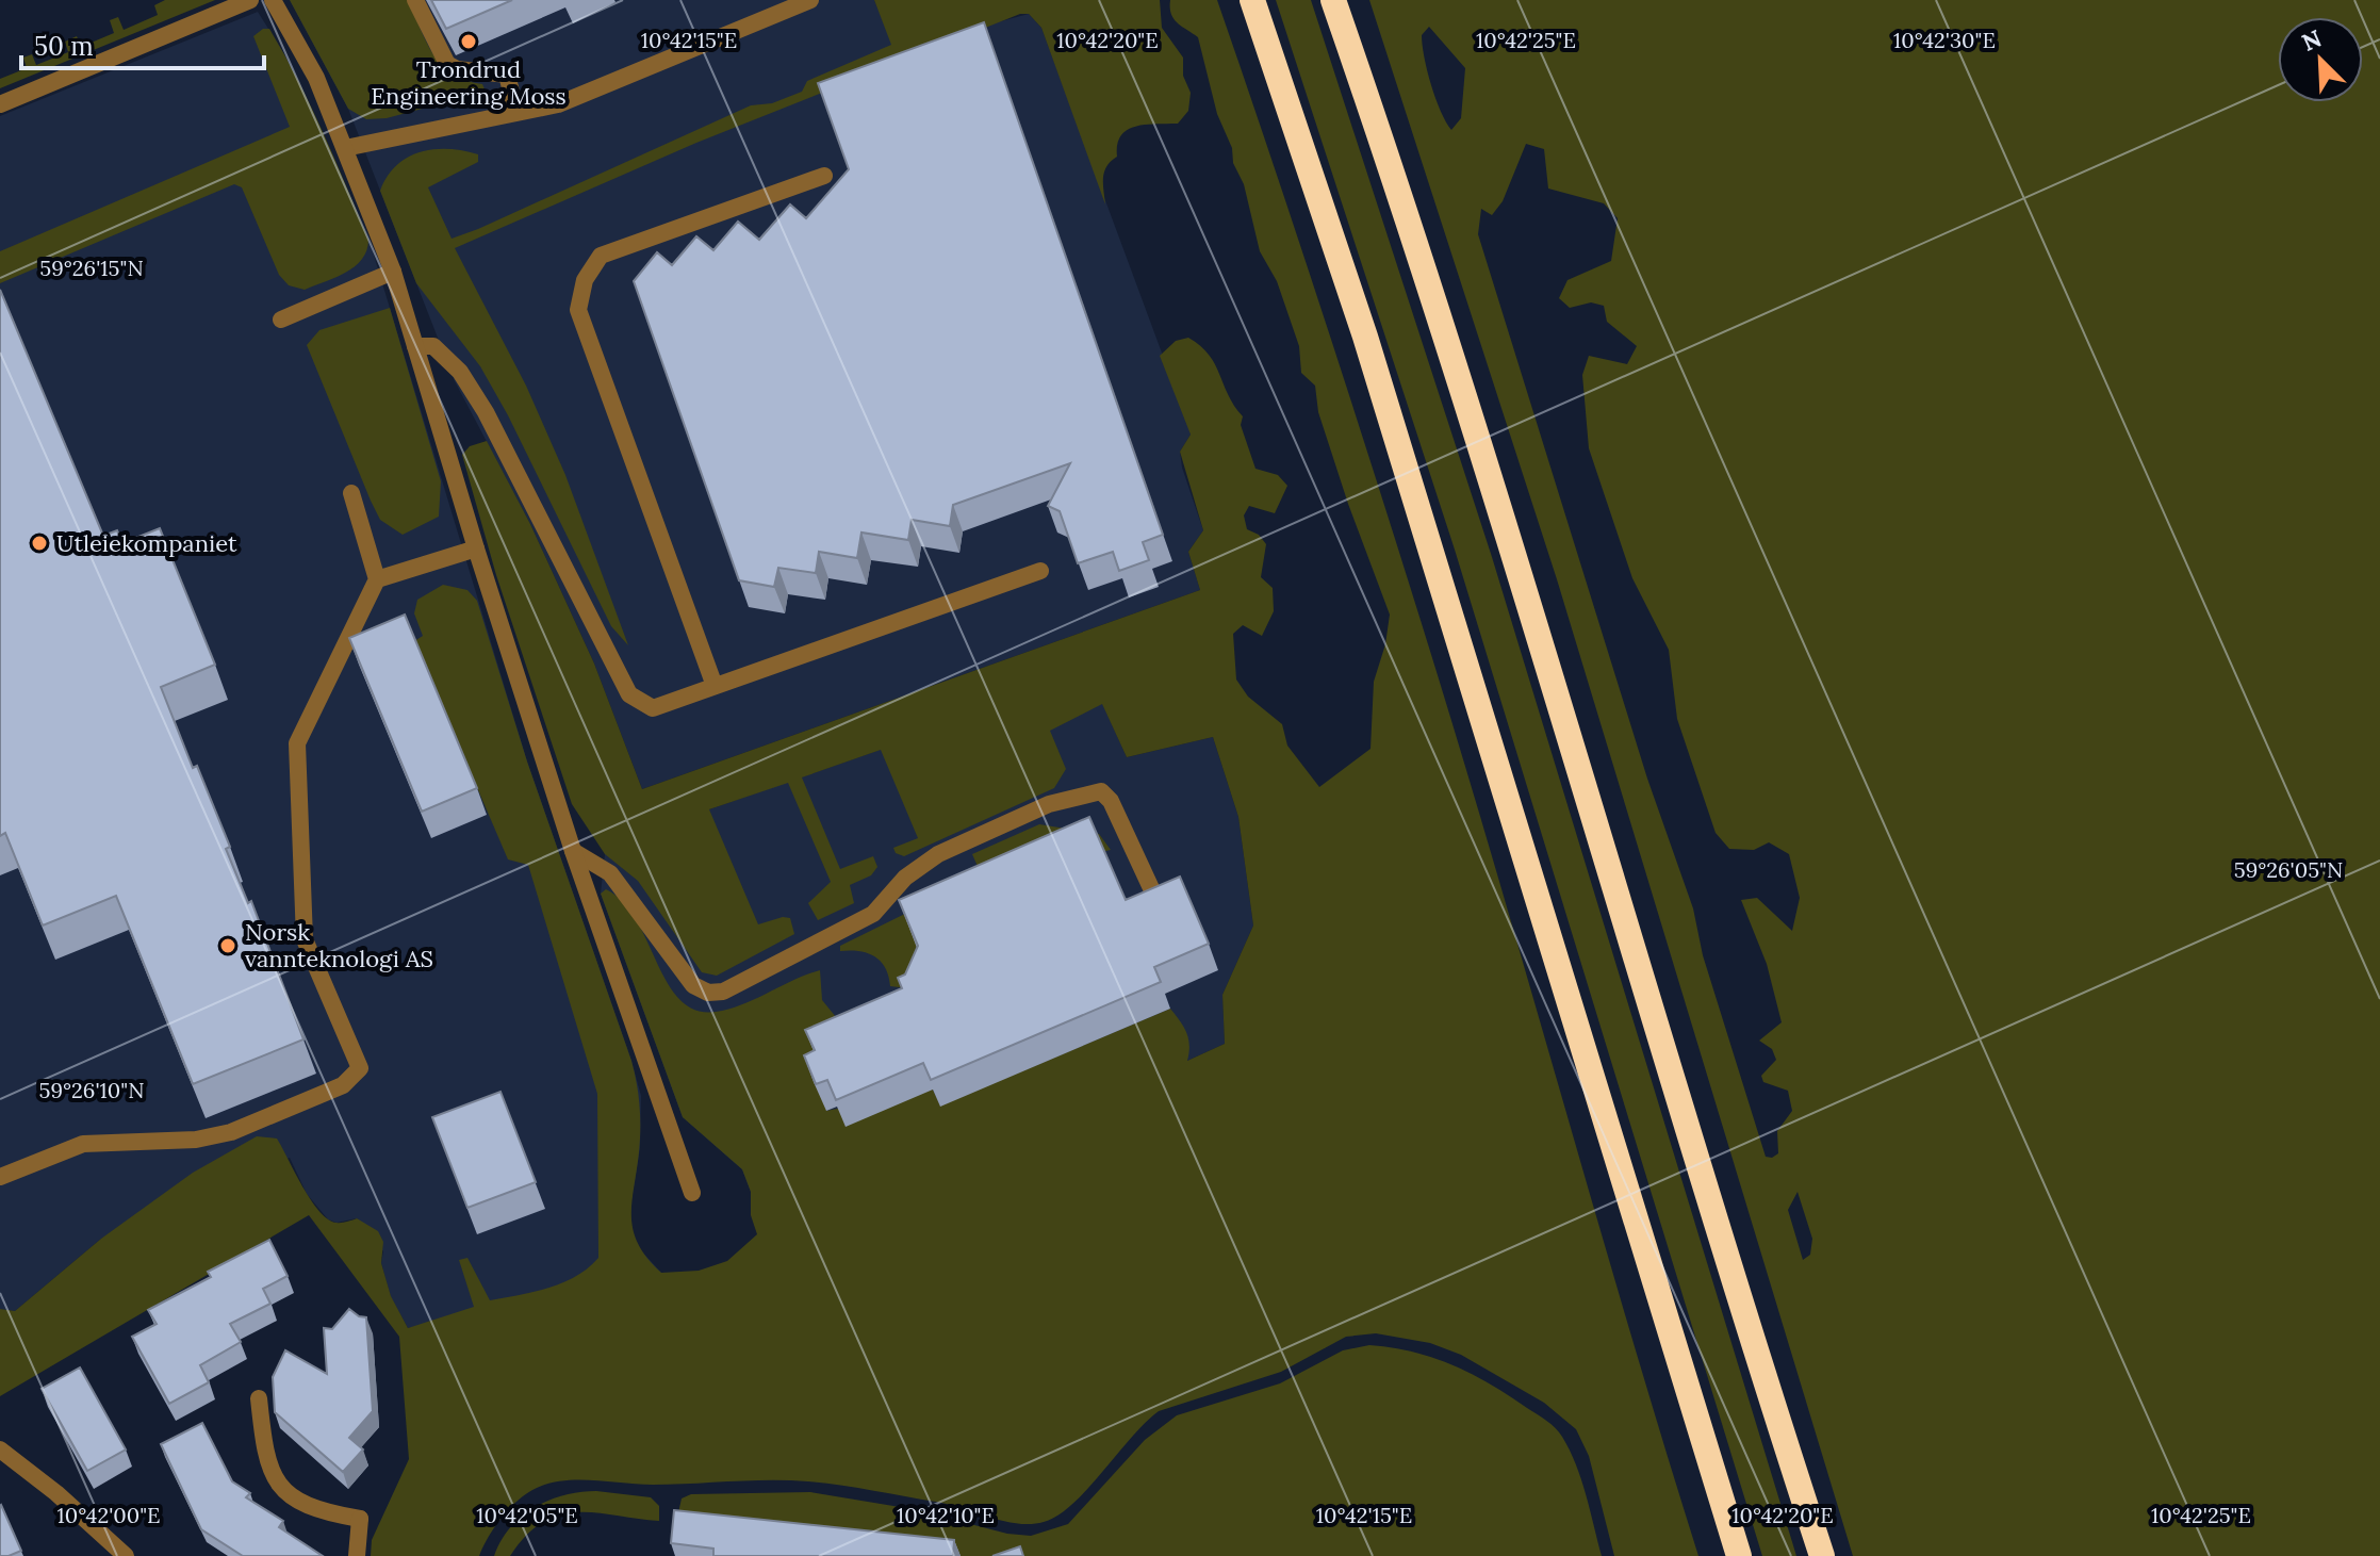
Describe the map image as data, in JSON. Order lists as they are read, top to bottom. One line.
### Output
{"places":["Trondrud Engineering Moss","Utleiekompaniet","Norsk vannteknologi AS"],"scale_bar":"50 m","north":"top left","coordinates":["10°42'25\"E","10°42'30\"E","10°42'15\"E","10°42'20\"E","59°26'15\"N","59°26'05\"N","59°26'10\"N","10°42'00\"E","10°42'05\"E","10°42'10\"E"]}
